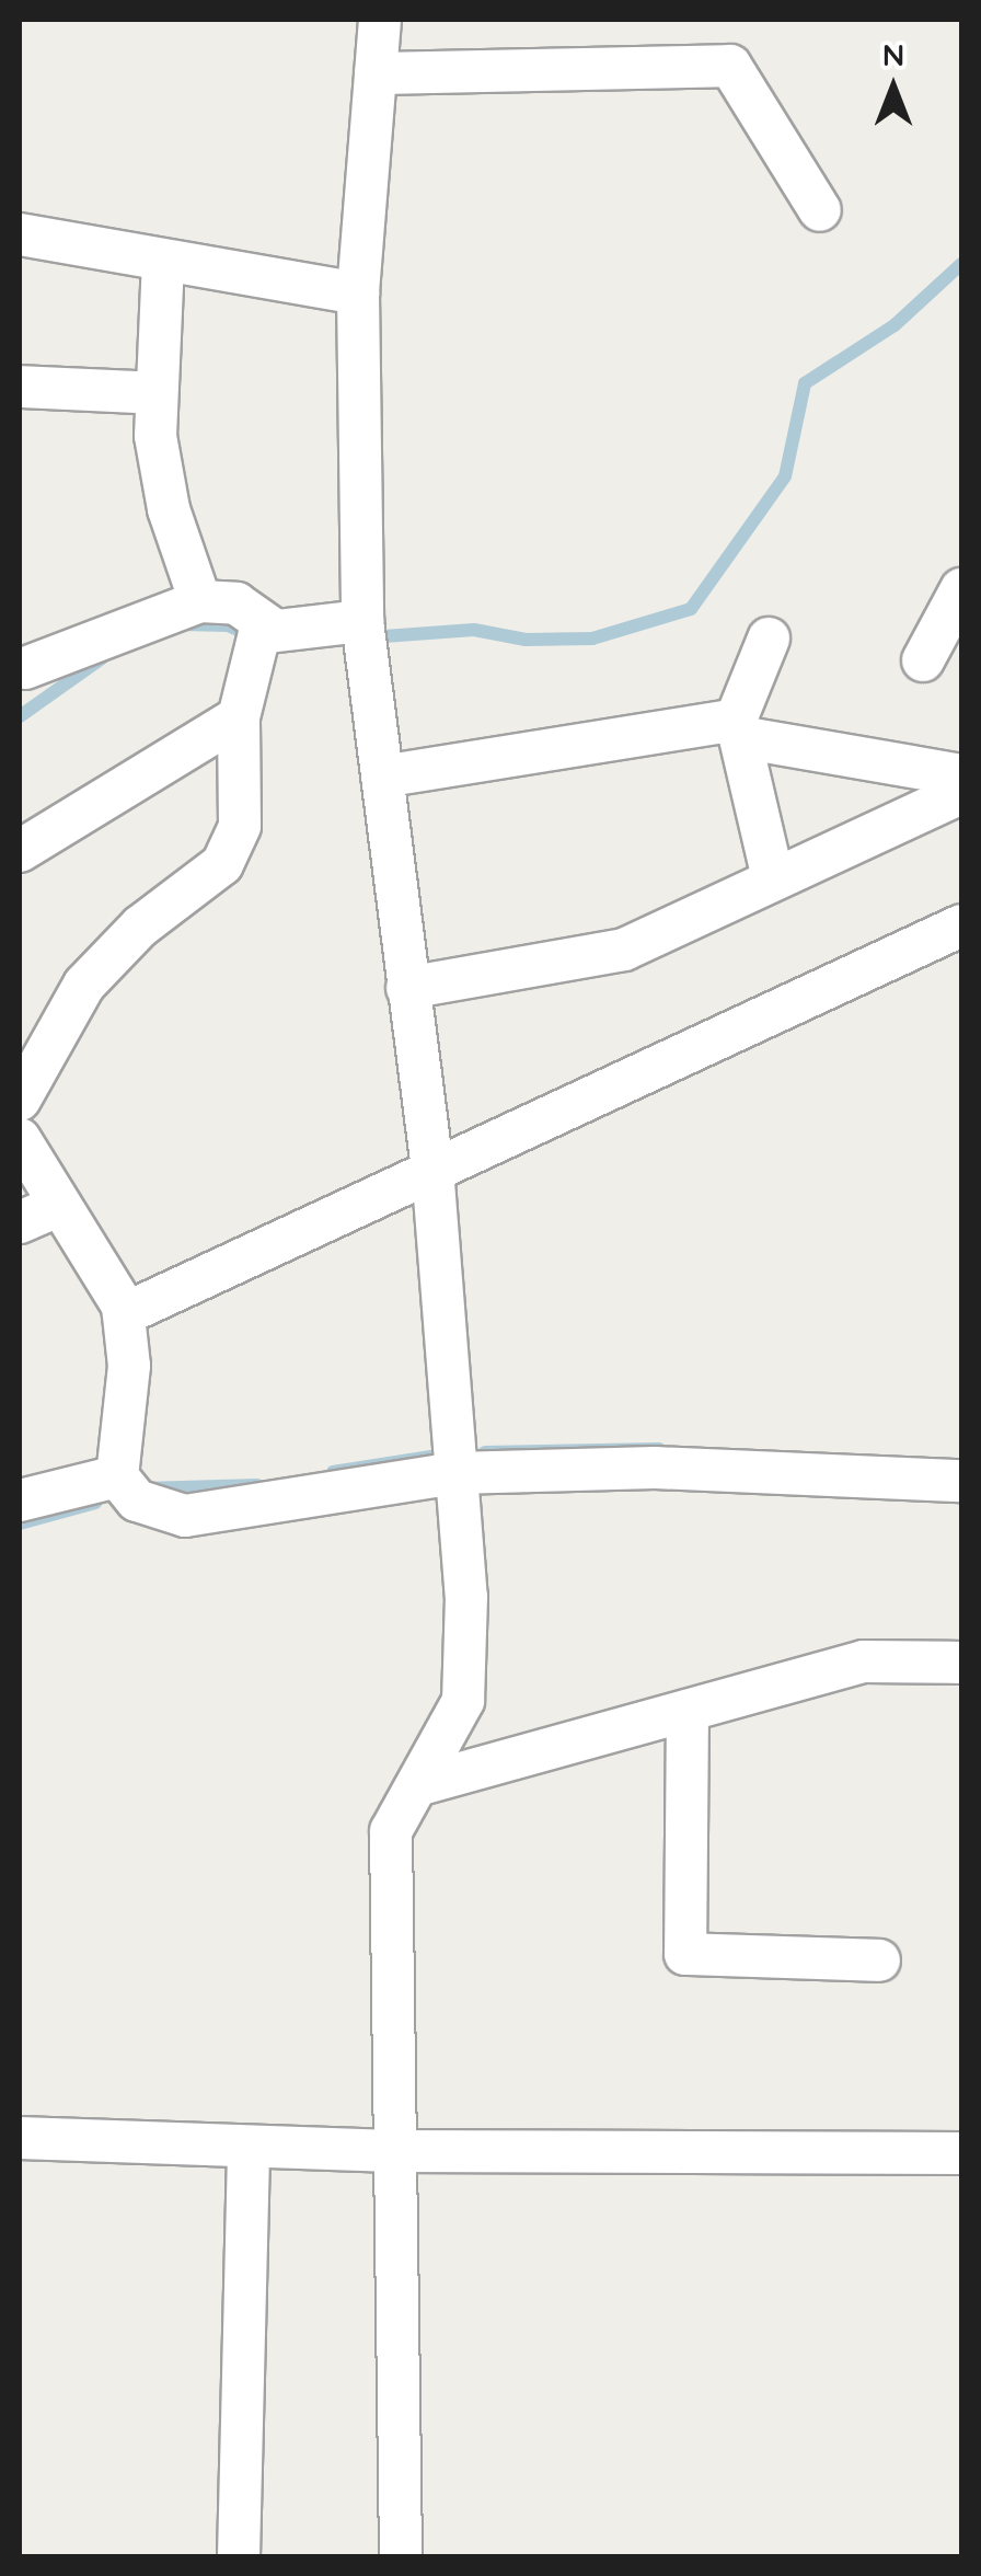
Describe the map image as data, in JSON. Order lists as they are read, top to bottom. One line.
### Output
{"north":"top"}
